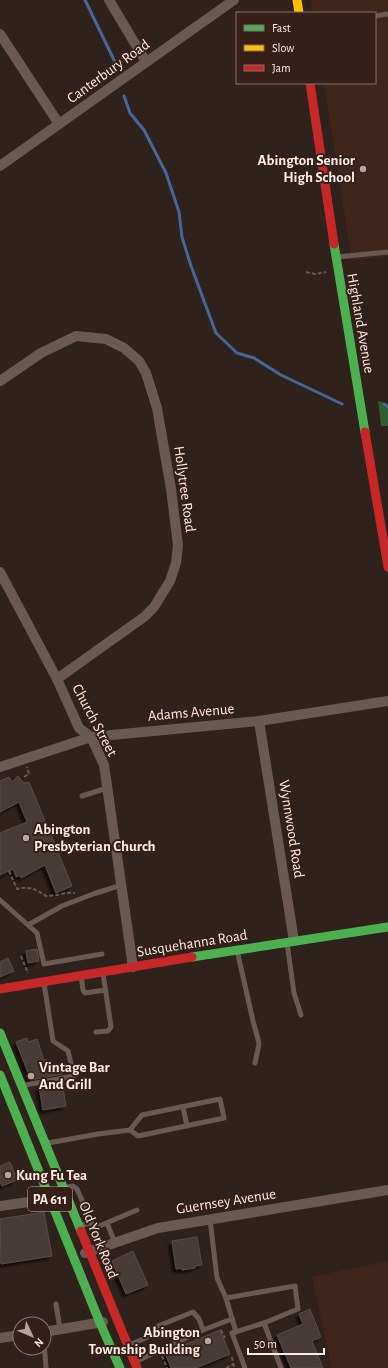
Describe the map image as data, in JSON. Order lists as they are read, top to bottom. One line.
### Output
{"streets":{"main road":["Highland Avenue","Susquehanna Road","PA 611","Old York Road"],"street":["Canterbury Road","Hollytree Road","Adams Avenue","Church Street","Wynnwood Road","Guernsey Avenue"]},"crossings":[["Hollytree Road","Church Street"],["Adams Avenue","Church Street"],["Adams Avenue","Wynnwood Road"],["Church Street","Susquehanna Road"],["Wynnwood Road","Susquehanna Road"],["Guernsey Avenue","Old York Road"]],"places":["Abington Senior High School","Abington Presbyterian Church","Vintage Bar And Grill","Kung Fu Tea","Abington Township Building"],"legend":["Fast","Slow","Jam"],"scale_bar":"50 m","north":"bottom right"}
